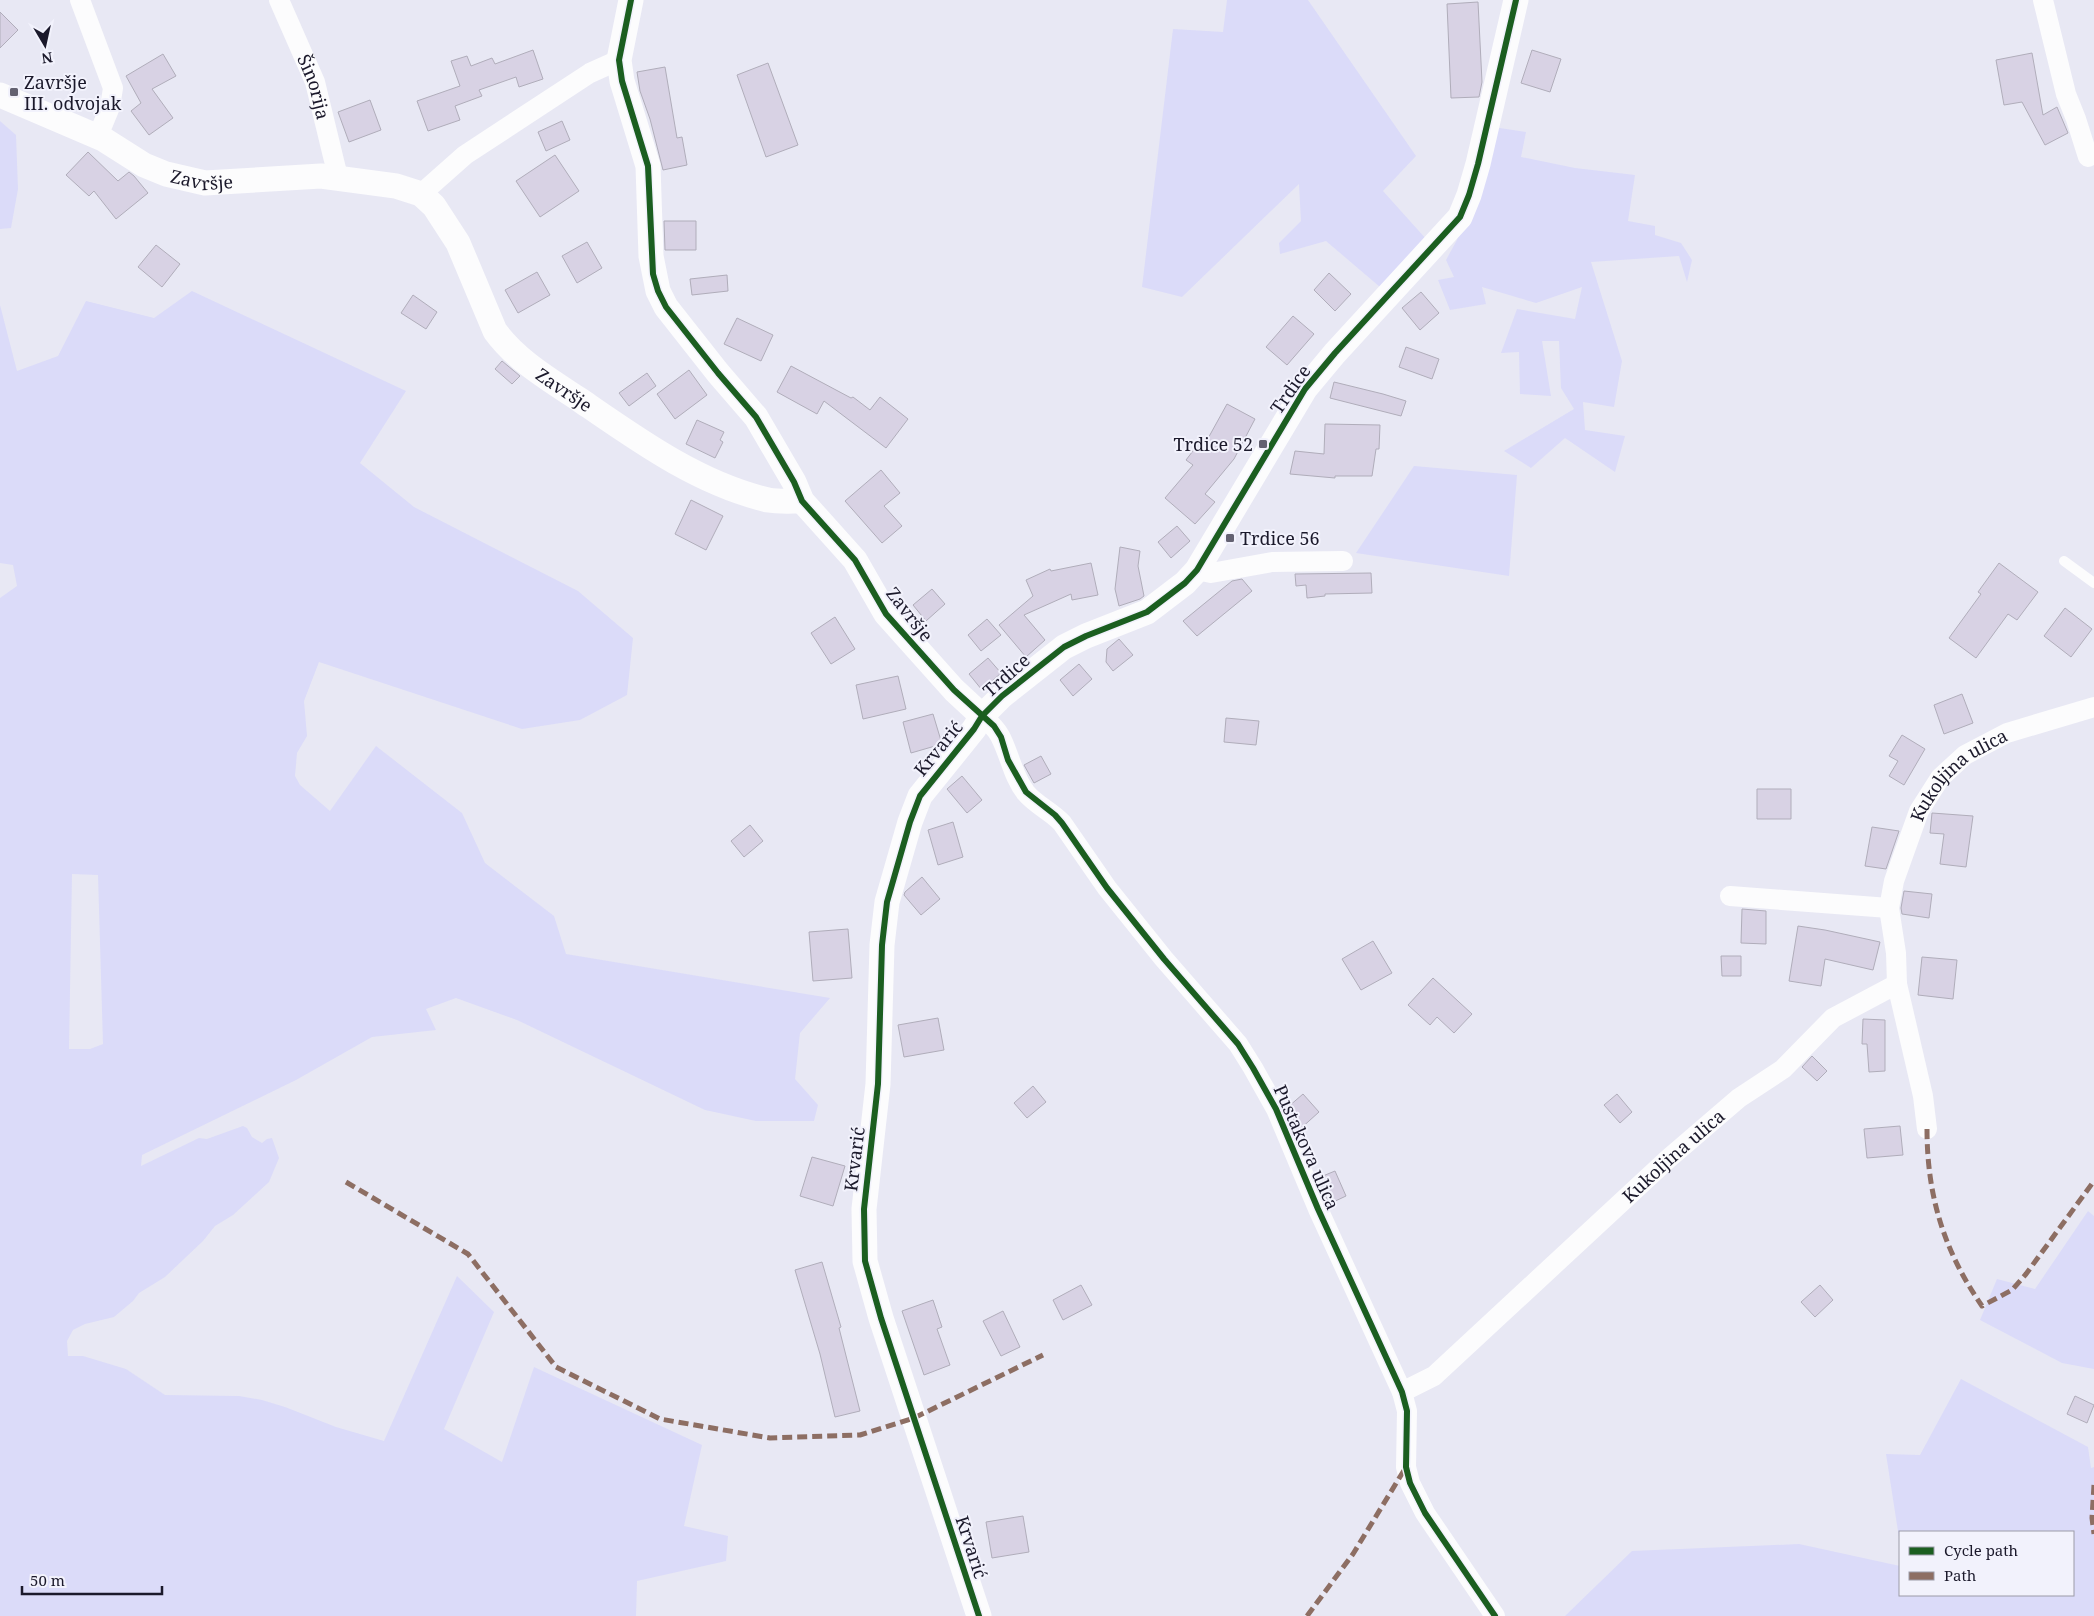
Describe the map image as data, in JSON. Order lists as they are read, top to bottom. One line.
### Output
{"streets":{"street":["Šinorija","Završje","Trdice","Krvarić","Kukoljina ulica","Pustakova ulica"]},"crossings":[["Šinorija","Završje"],["Završje","Trdice"],["Završje","Krvarić"],["Završje","Pustakova ulica"],["Trdice","Krvarić"],["Trdice","Pustakova ulica"],["Krvarić","Pustakova ulica"],["Kukoljina ulica","Pustakova ulica"]],"places":{"transit":["Završje III. odvojak","Trdice 52","Trdice 56"]},"legend":["Cycle path","Path"],"scale_bar":"50 m","north":"bottom"}
